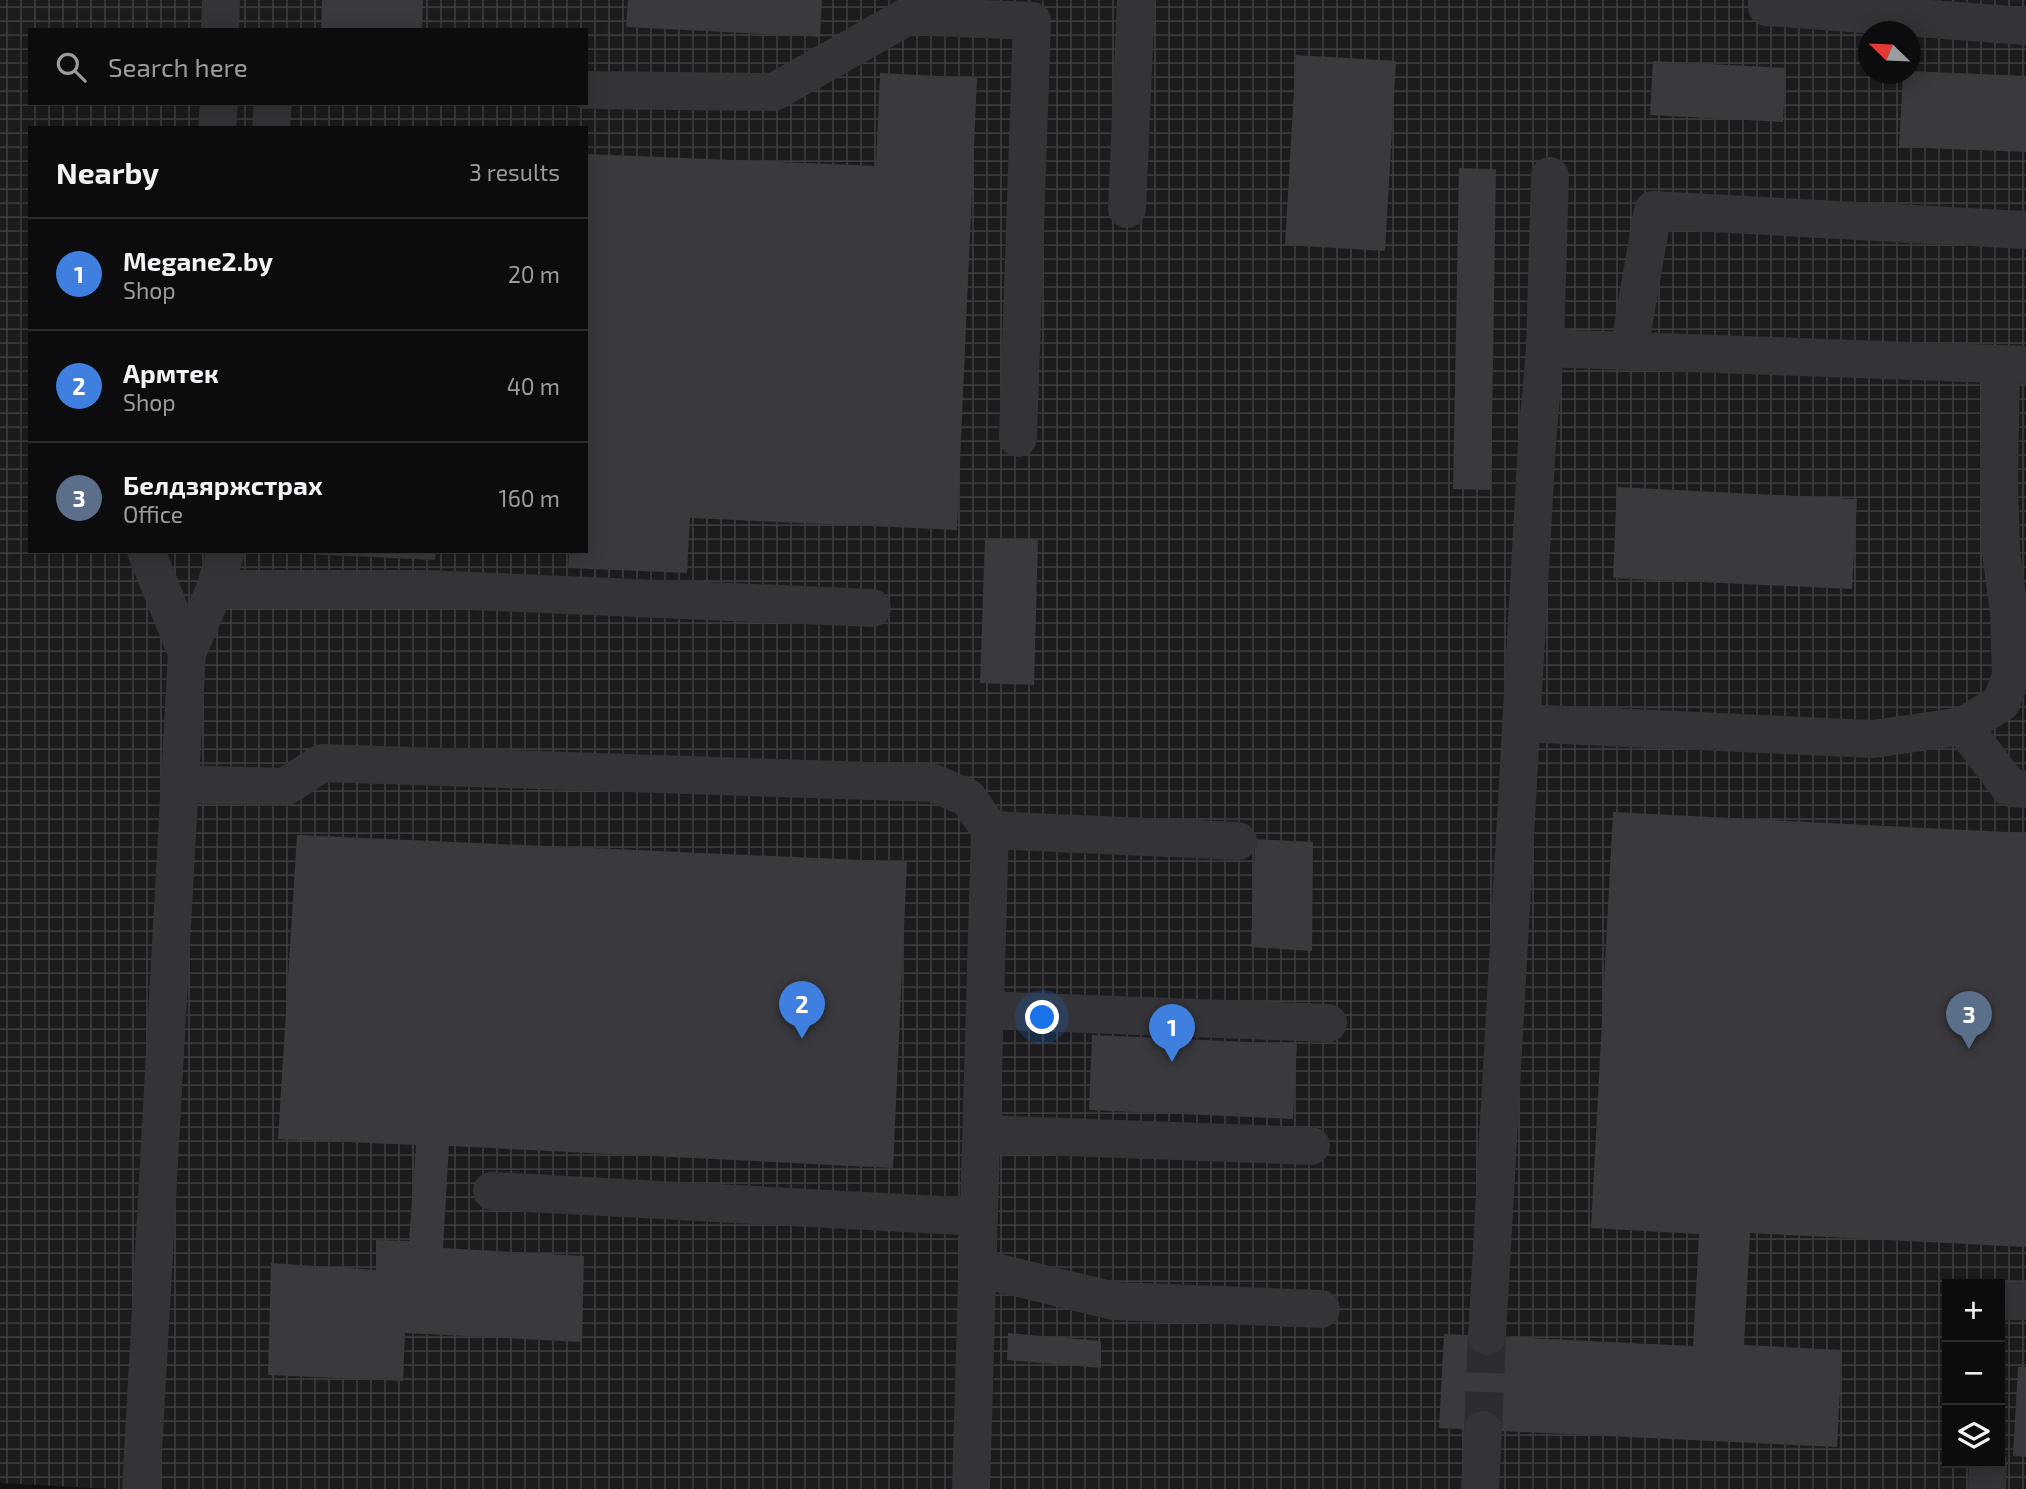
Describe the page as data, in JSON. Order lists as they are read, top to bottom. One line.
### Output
{"north":"top left","page":{"search":"Search here","heading":["Nearby","3 results"],"list":[{"mark":"1","name":"Megane2.by","note":"Shop","value":"20 m"},{"mark":"2","name":"Армтек","note":"Shop","value":"40 m"},{"mark":"3","name":"Белдзяржстрах","note":"Office","value":"160 m"}],"pins":["2","3","1"],"map_buttons":["+","−"]}}
